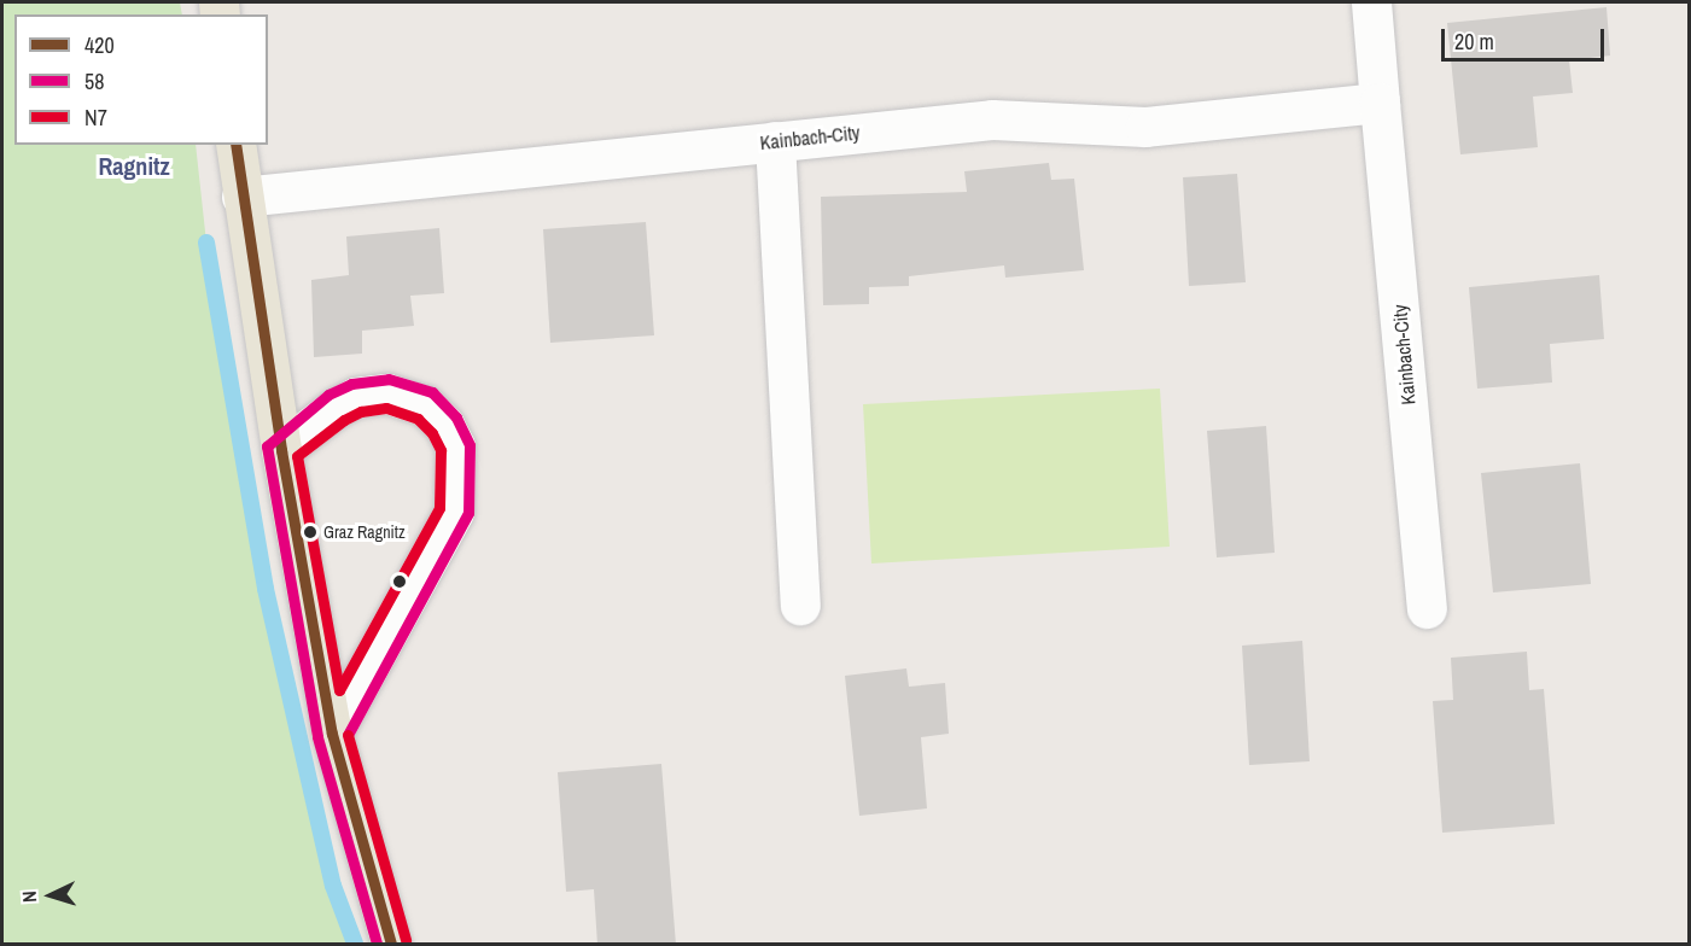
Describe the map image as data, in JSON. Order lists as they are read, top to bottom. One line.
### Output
{"streets":{"street":["Kainbach-City"]},"districts":["Ragnitz"],"places":["Graz Ragnitz"],"lines":["transit line 420","transit line 58","transit line N7"],"legend":["420","58","N7"],"scale_bar":"20 m","north":"left"}
